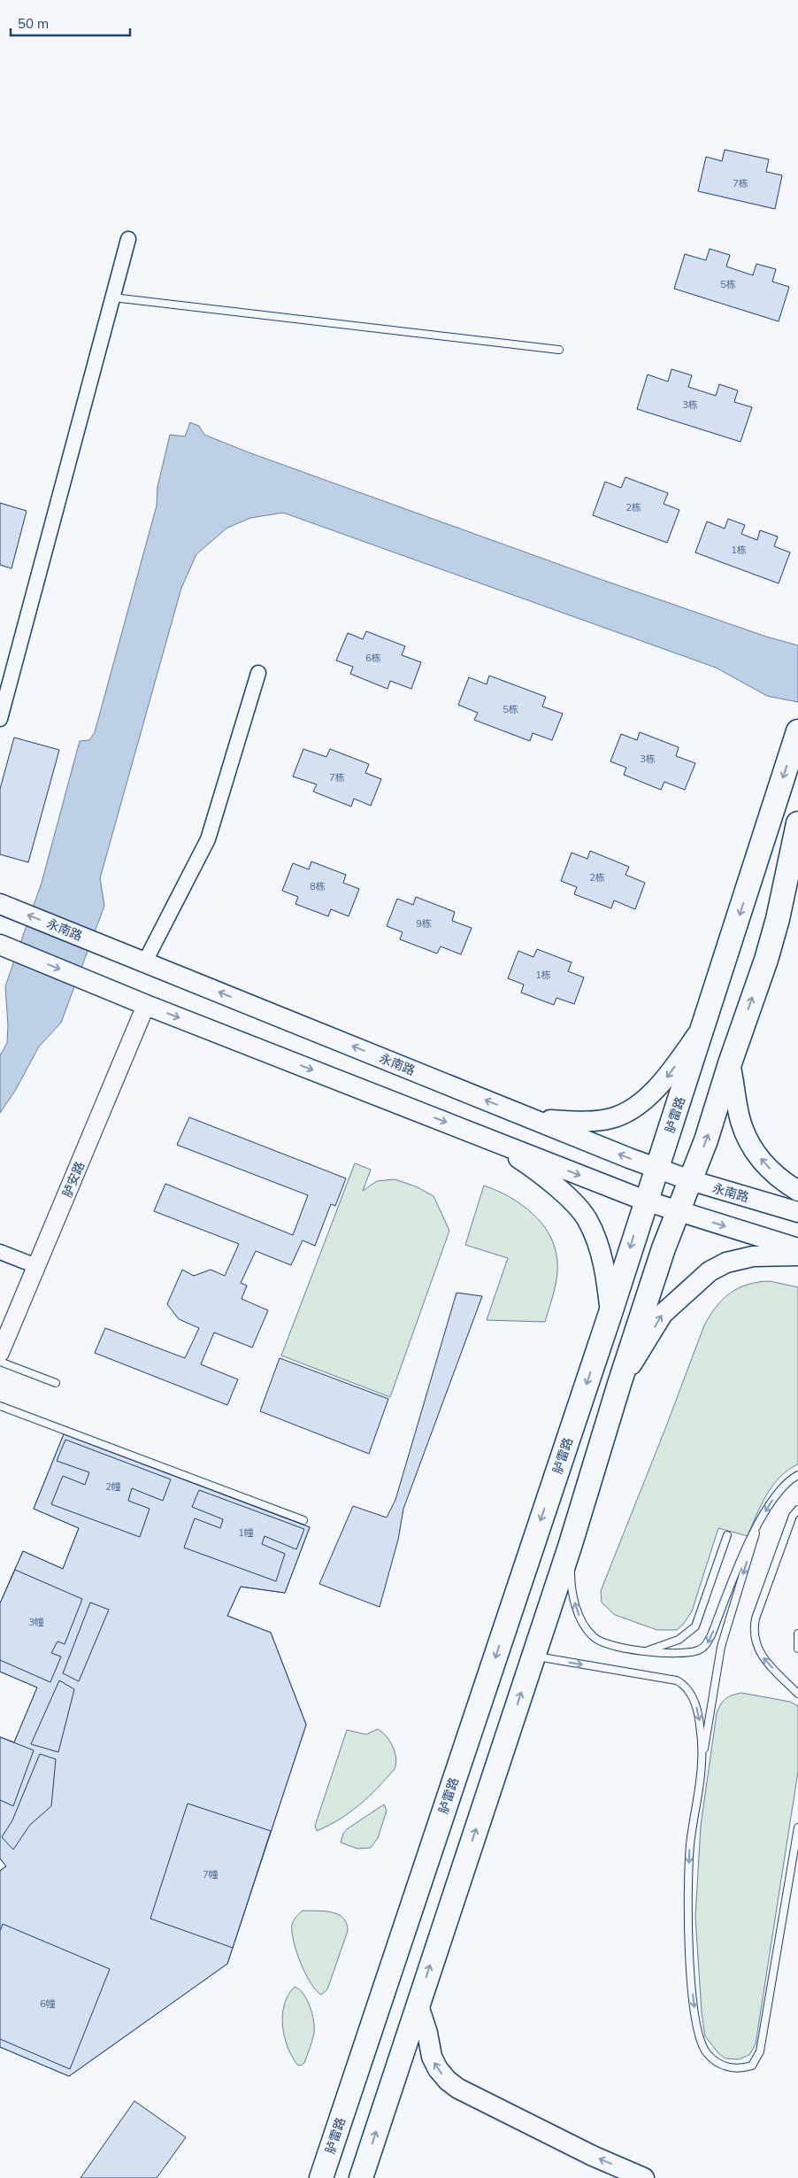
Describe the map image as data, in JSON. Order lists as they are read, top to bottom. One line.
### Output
{"streets":{"main road":["永南路","胪雷路"],"street":["胪安路"]},"crossings":[["永南路","胪雷路"]],"house_numbers":["7栋","5栋","3栋","2栋","1栋","6栋","5栋","3栋","7栋","2栋","8栋","9栋","1栋","2幢","1幢","3幢","7幢","6幢"],"scale_bar":"50 m"}
